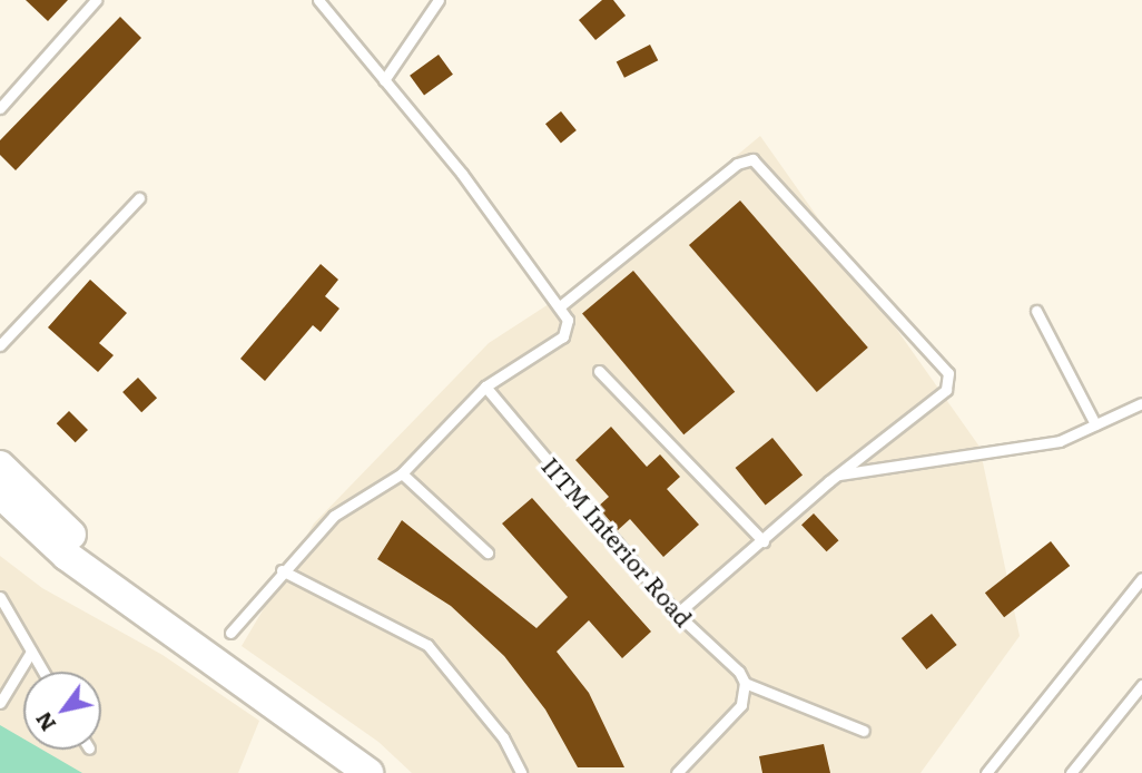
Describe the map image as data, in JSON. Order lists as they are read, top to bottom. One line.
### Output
{"streets":{"lane":["IITM Interior Road"]},"north":"bottom left"}
